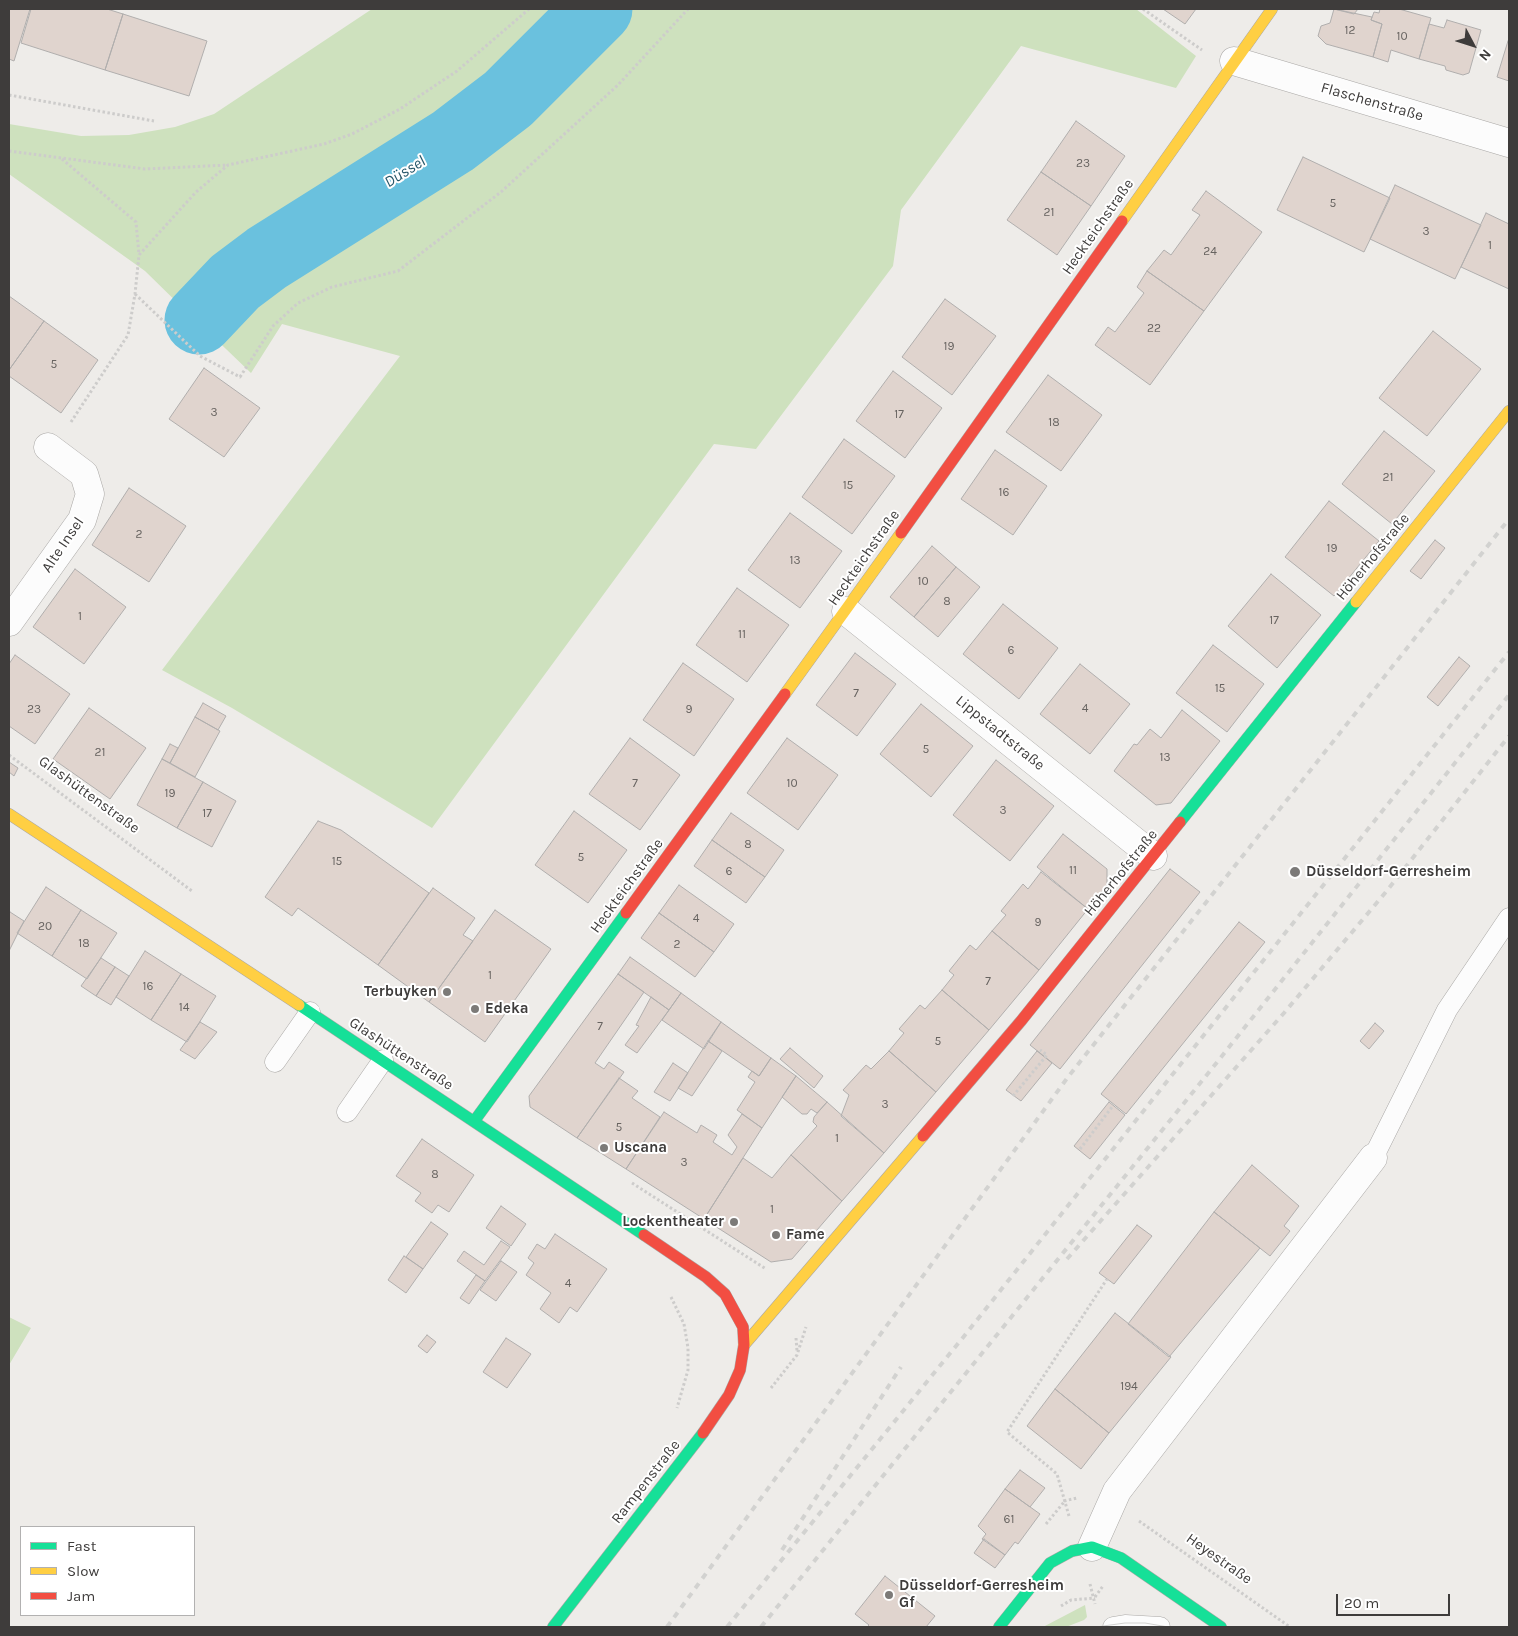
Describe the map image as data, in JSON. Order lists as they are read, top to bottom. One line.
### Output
{"streets":{"street":["Flaschenstraße","Heckteichstraße","Alte Insel","Höherhofstraße","Lippstadtstraße","Glashüttenstraße","Rampenstraße"],"path":["Heyestraße"]},"crossings":[["Flaschenstraße","Heckteichstraße"],["Heckteichstraße","Lippstadtstraße"],["Heckteichstraße","Glashüttenstraße"],["Höherhofstraße","Lippstadtstraße"],["Höherhofstraße","Glashüttenstraße"],["Höherhofstraße","Rampenstraße"],["Glashüttenstraße","Rampenstraße"]],"water":["Düssel"],"places":["Düsseldorf-Gerresheim","Terbuyken","Edeka","Uscana","Lockentheater","Fame","Düsseldorf-Gerresheim Gf"],"house_numbers":["12","10","23","5","21","3","1","24","22","19","5","3","17","18","21","15","16","2","19","13","10","8","1","17","11","6","15","7","4","23","9","5","21","13","7","10","19","3","17","8","5","15","11","6","4","9","20","18","2","1","7","16","14","7","5","3","5","1","3","8","1","4","194","61"],"legend":["Fast","Slow","Jam"],"scale_bar":"20 m","north":"bottom right"}
